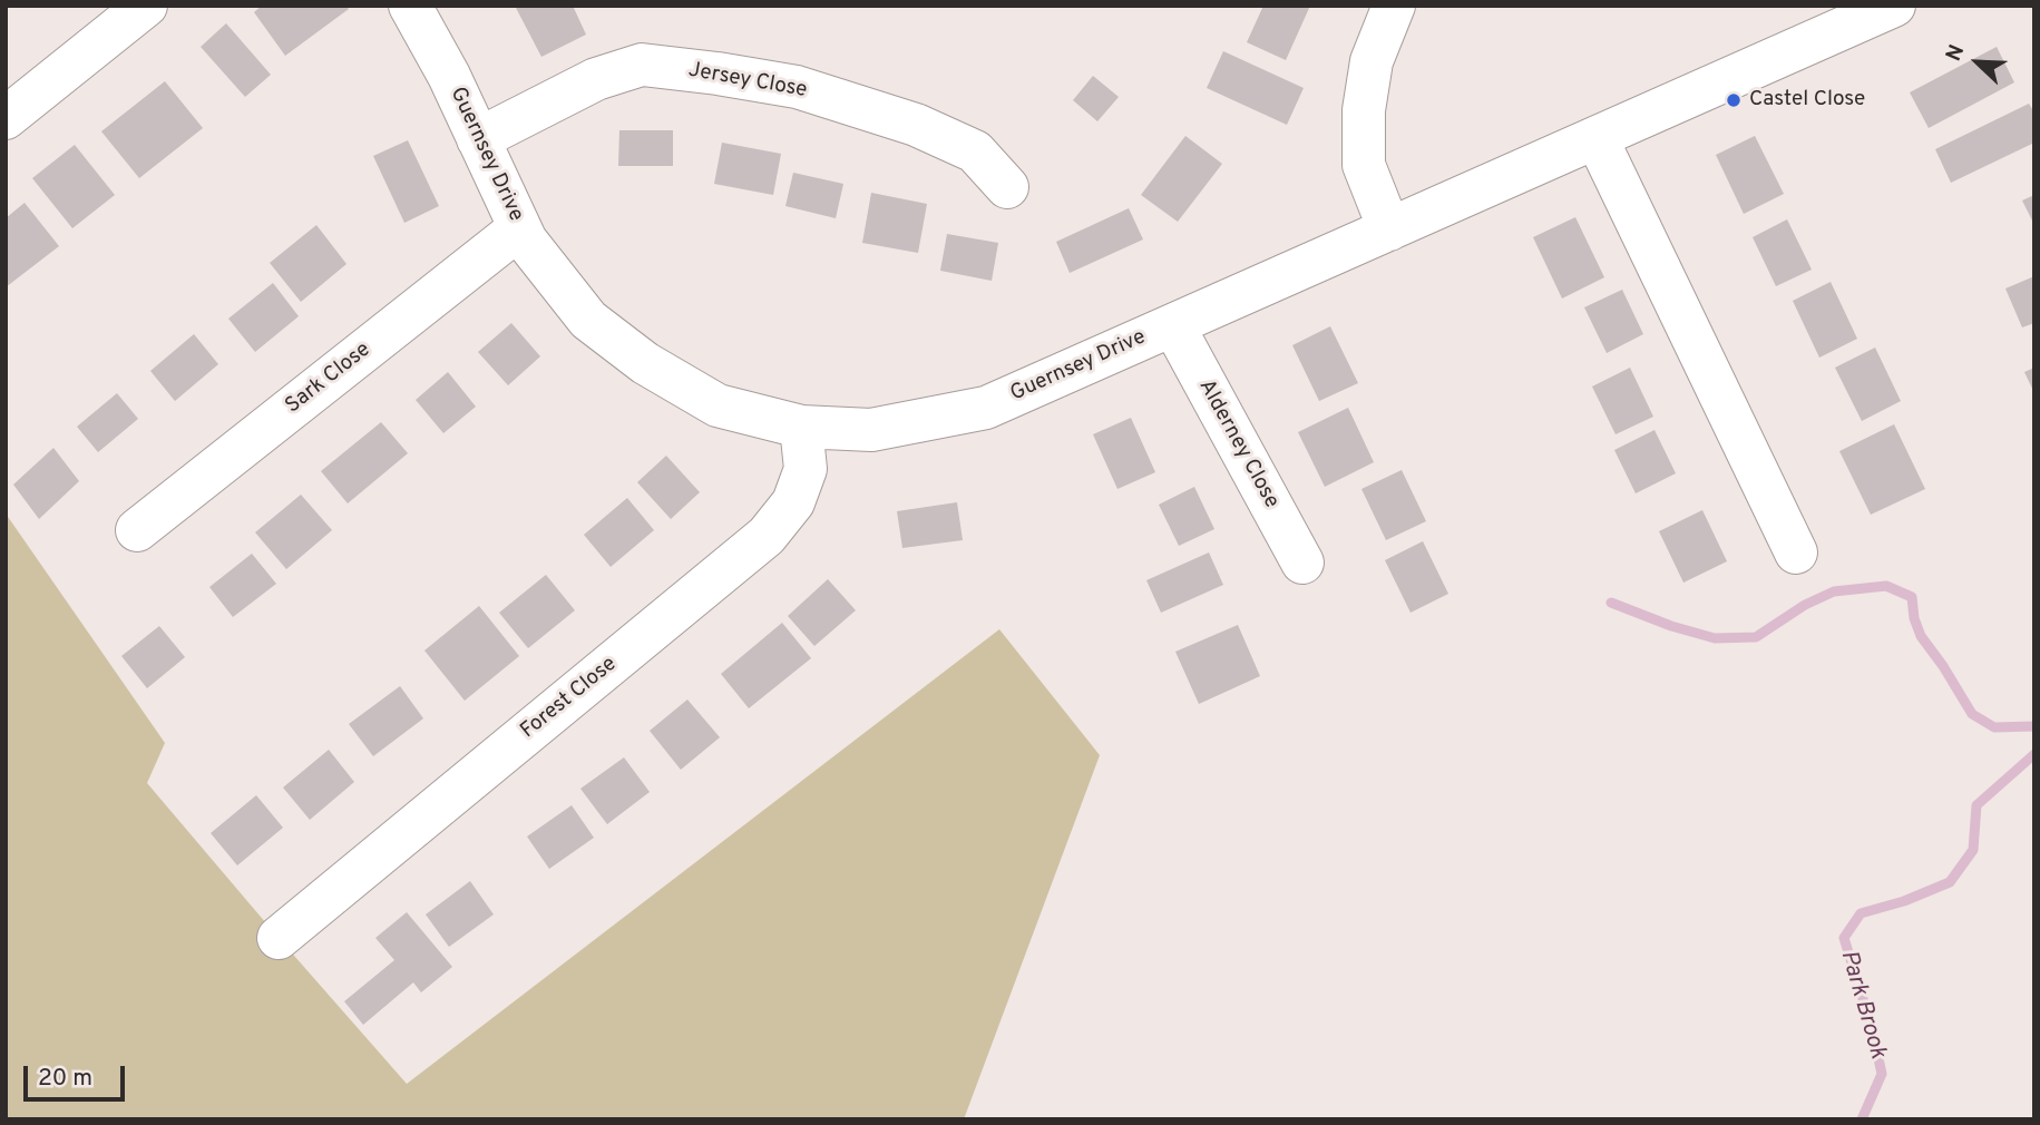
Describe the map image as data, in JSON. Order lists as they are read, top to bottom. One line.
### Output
{"streets":{"street":["Jersey Close","Guernsey Drive","Sark Close","Alderney Close","Forest Close"]},"crossings":[["Jersey Close","Guernsey Drive"],["Guernsey Drive","Sark Close"],["Guernsey Drive","Alderney Close"],["Guernsey Drive","Forest Close"]],"water":["Park Brook"],"places":["Castel Close"],"scale_bar":"20 m","north":"top left"}
